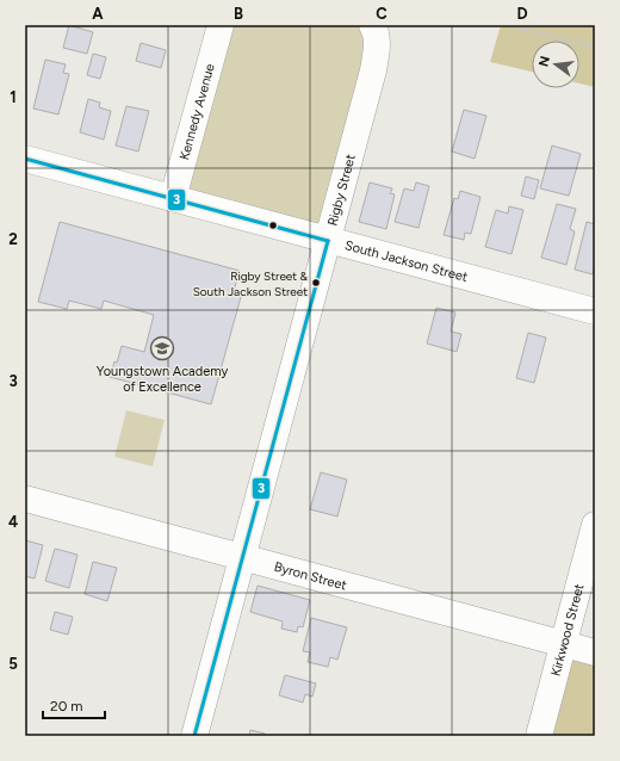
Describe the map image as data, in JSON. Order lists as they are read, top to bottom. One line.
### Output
{"streets":{"street":["Kennedy Avenue","Rigby Street","South Jackson Street","Byron Street","Kirkwood Street"]},"crossings":[["Kennedy Avenue","South Jackson Street"],["Rigby Street","South Jackson Street"],["Rigby Street","Byron Street"],["Byron Street","Kirkwood Street"]],"places":{"other":["Rigby Street & South Jackson Street"],"school or university":["Youngstown Academy of Excellence"]},"lines":["transit line 3"],"scale_bar":"20 m","north":"left","grid":{"columns":["A","B","C","D"],"rows":["1","2","3","4","5"]}}
